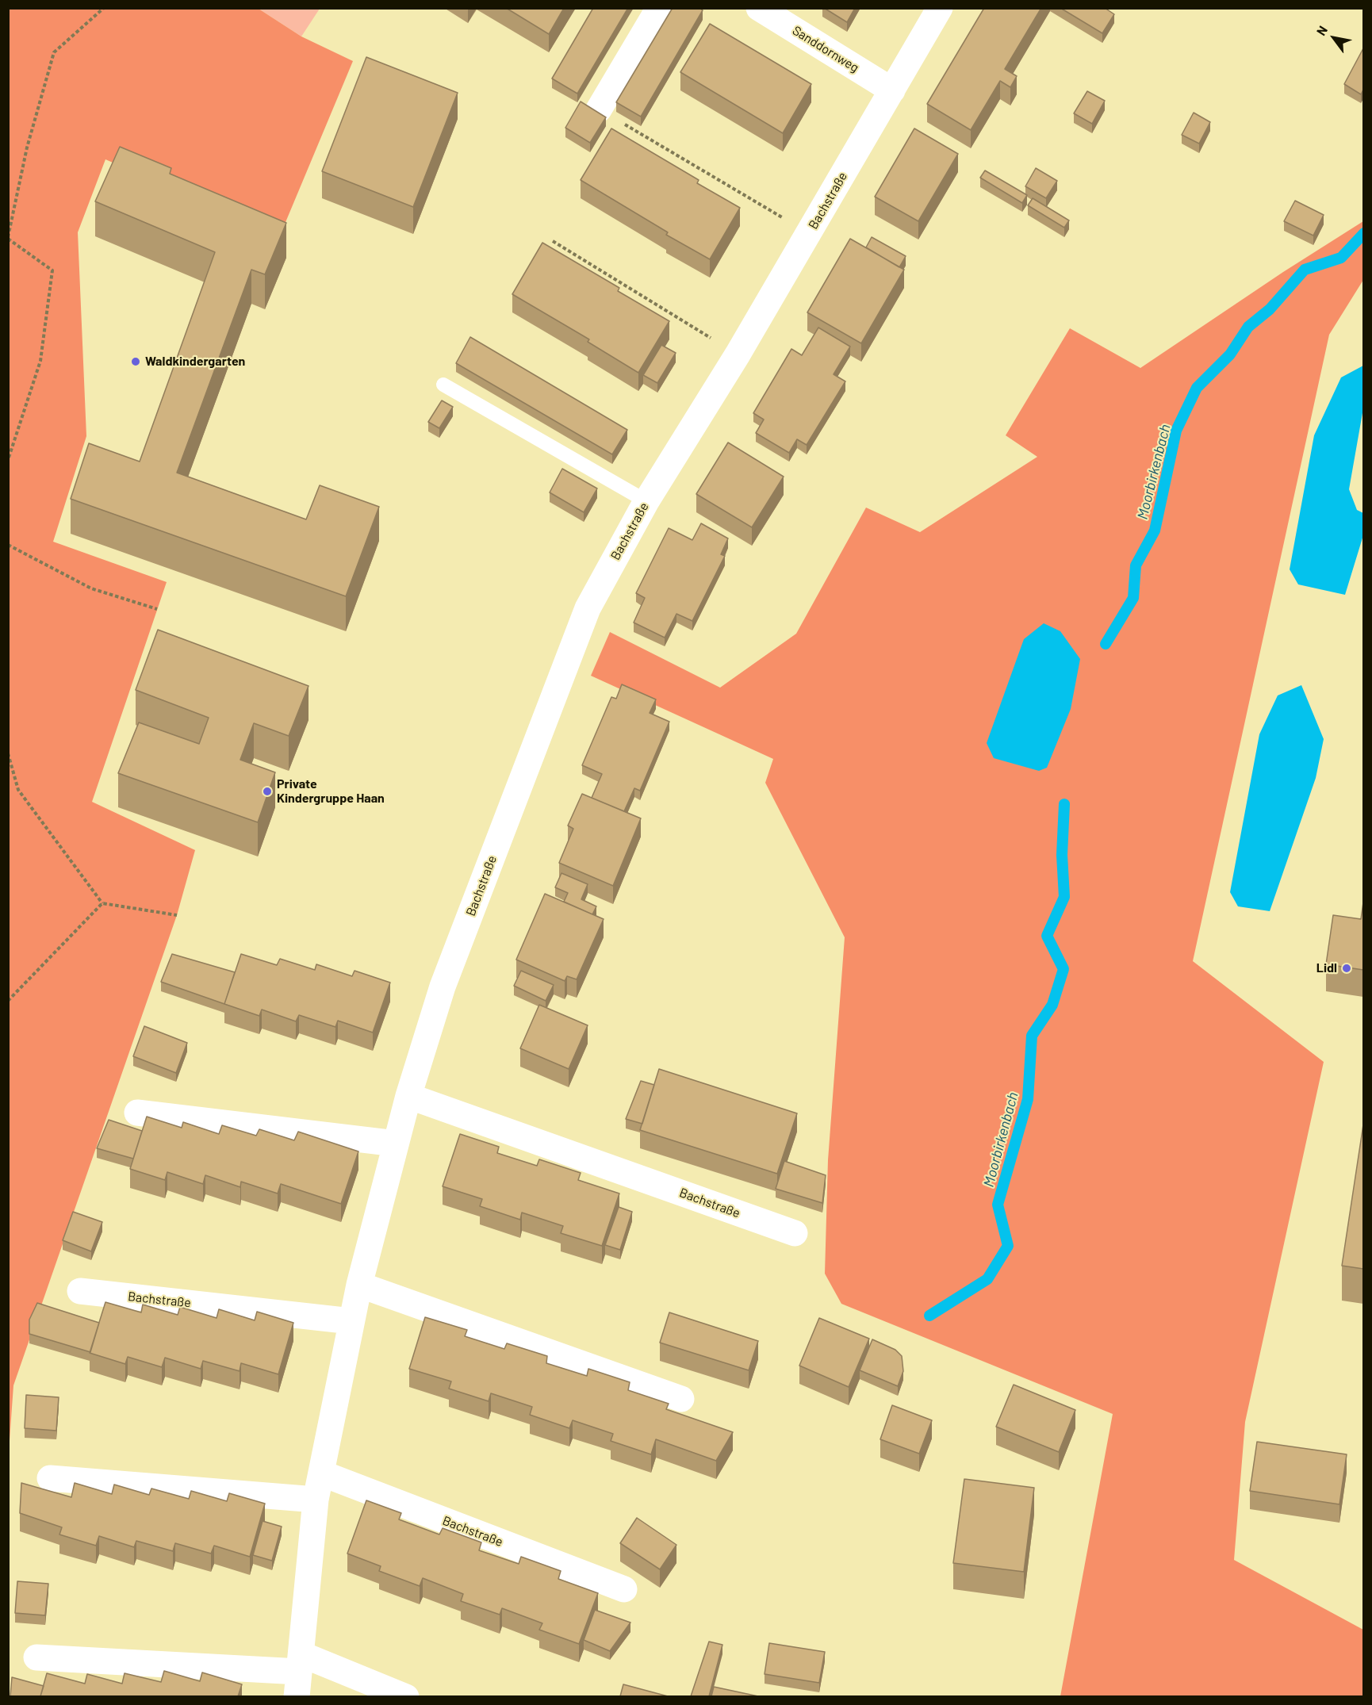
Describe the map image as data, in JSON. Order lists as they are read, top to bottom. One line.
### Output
{"streets":{"street":["Sanddornweg","Bachstraße"]},"crossings":[["Sanddornweg","Bachstraße"]],"water":["Moorbirkenbach"],"places":["Waldkindergarten","Private Kindergruppe Haan","Lidl"],"north":"top left"}
